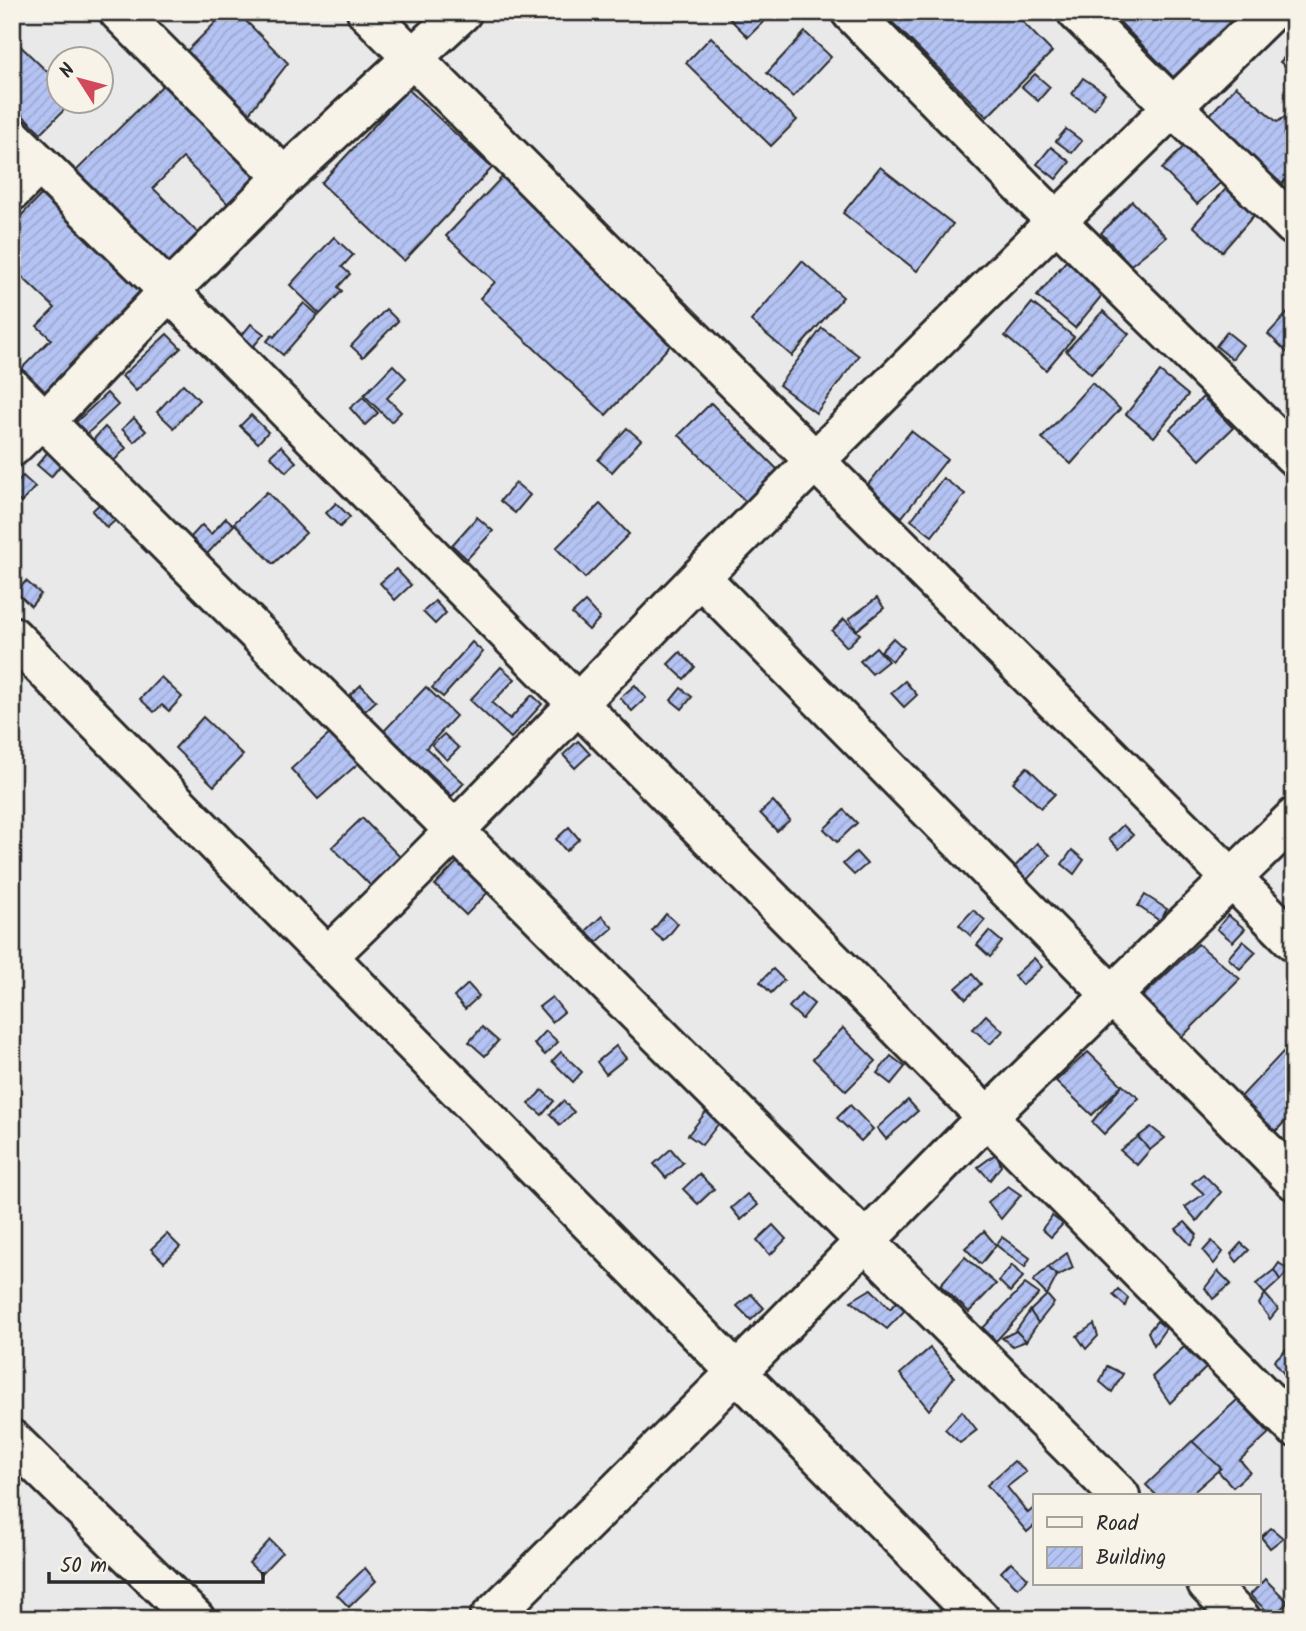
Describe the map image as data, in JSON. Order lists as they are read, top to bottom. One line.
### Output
{"legend":["Road","Building"],"scale_bar":"50 m","north":"top left"}
